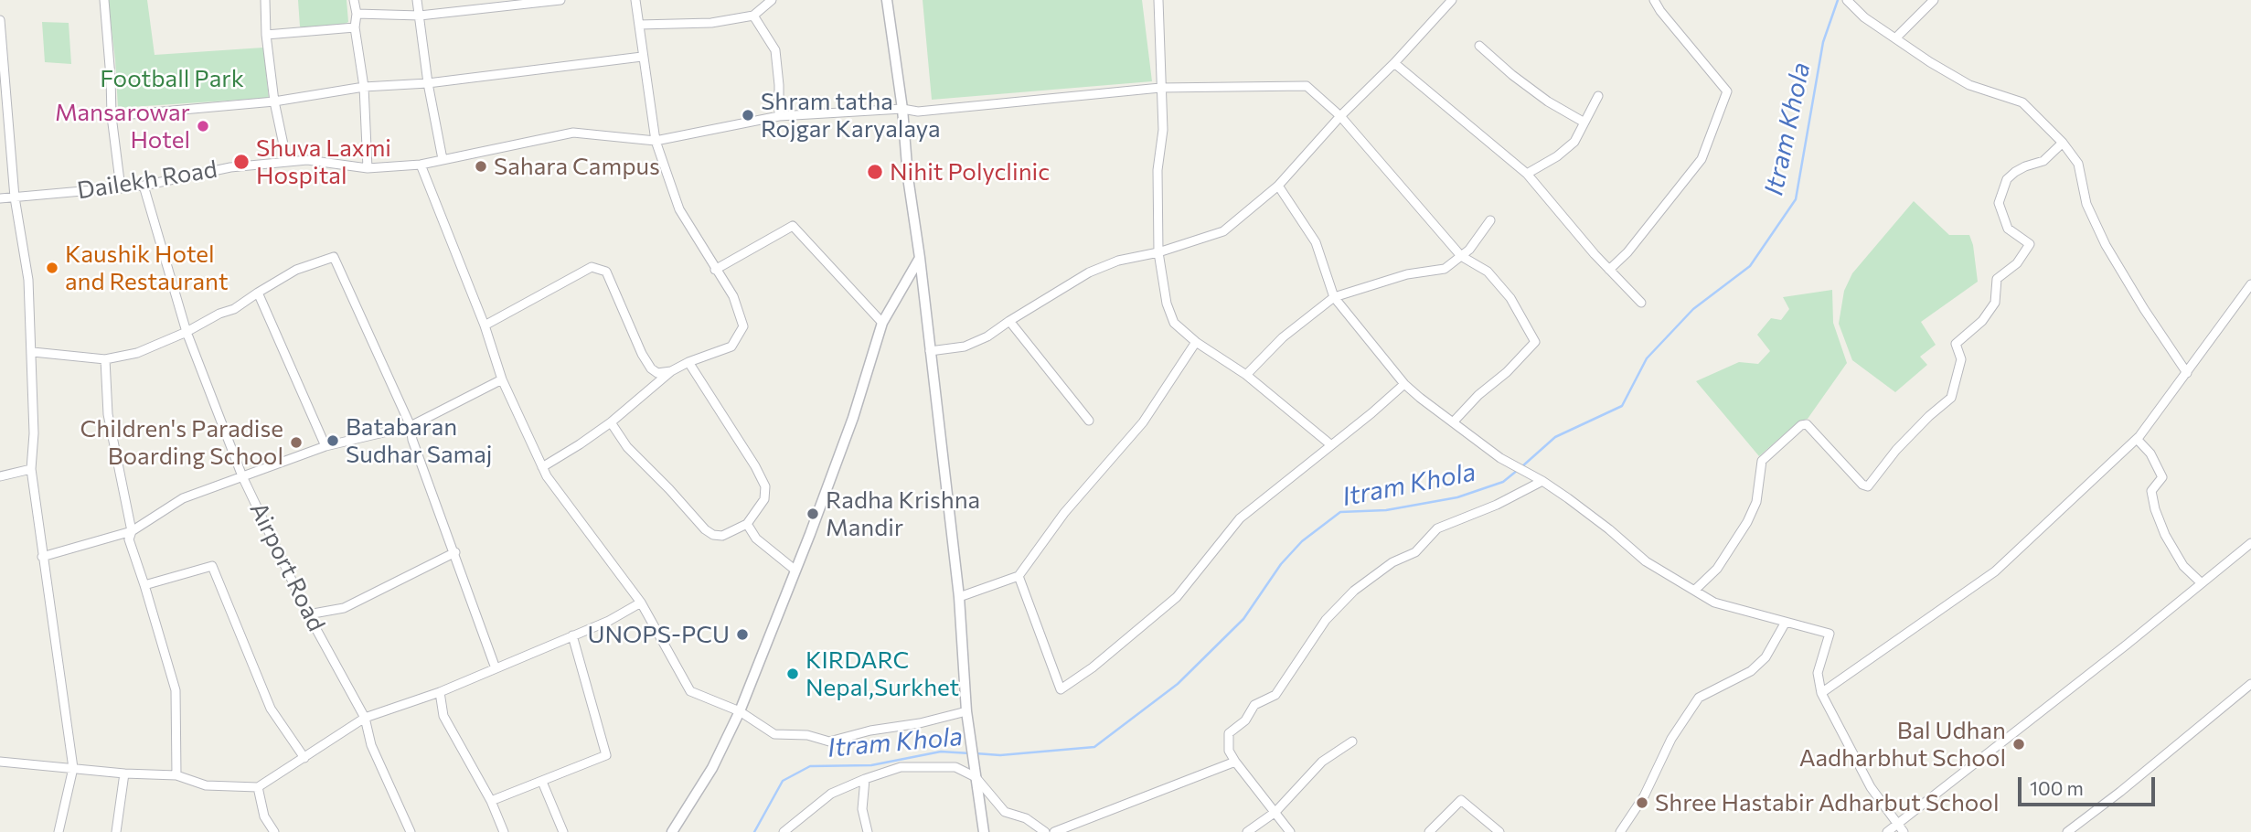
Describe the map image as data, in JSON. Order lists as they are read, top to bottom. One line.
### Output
{"streets":{"street":["Dailekh Road","Airport Road"]},"crossings":[["Dailekh Road","Airport Road"]],"water":["Itram Khola"],"parks":["Football Park"],"places":["Shram tatha Rojgar Karyalaya","Mansarowar Hotel","Shuva Laxmi Hospital","Sahara Campus","Nihit Polyclinic","Kaushik Hotel and Restaurant","Batabaran Sudhar Samaj","Children's Paradise Boarding School","Radha Krishna Mandir","UNOPS-PCU","KIRDARC Nepal,Surkhet","Bal Udhan Aadharbhut School","Shree Hastabir Adharbut School"],"scale_bar":"100 m"}
